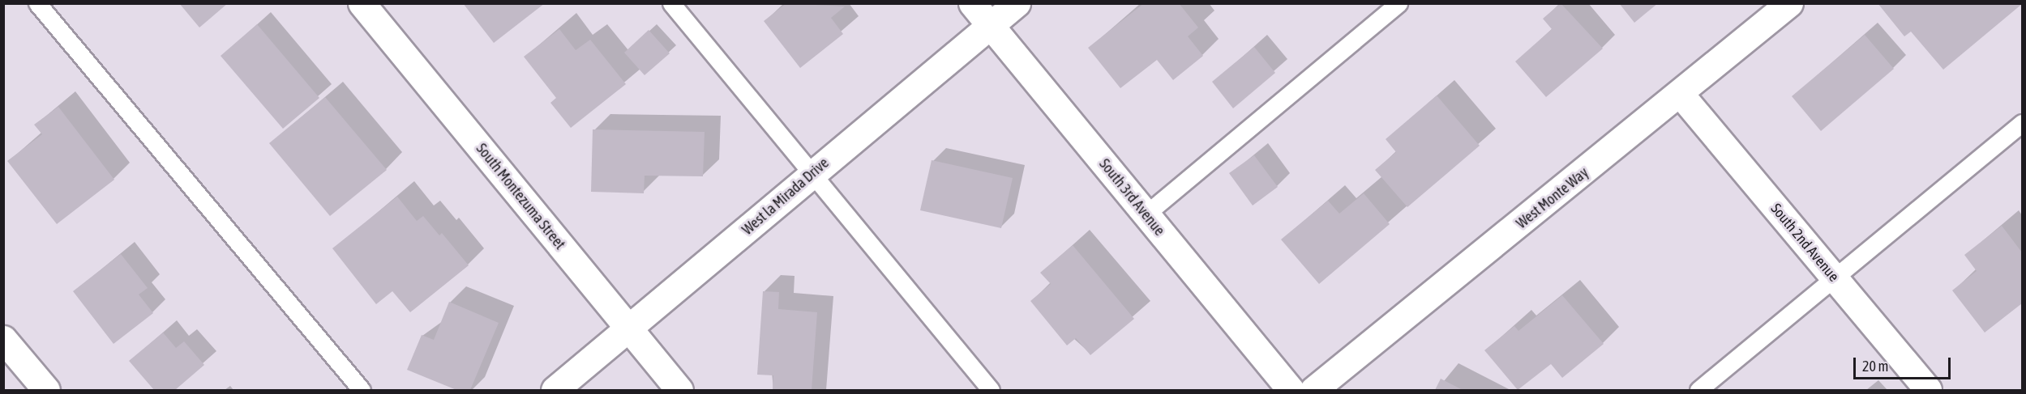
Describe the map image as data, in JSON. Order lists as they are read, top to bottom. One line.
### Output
{"streets":{"street":["South Montezuma Street","West la Mirada Drive","South 3rd Avenue","West Monte Way","South 2nd Avenue"]},"crossings":[["South Montezuma Street","West la Mirada Drive"],["West la Mirada Drive","South 3rd Avenue"],["West Monte Way","South 2nd Avenue"]],"scale_bar":"20 m"}
